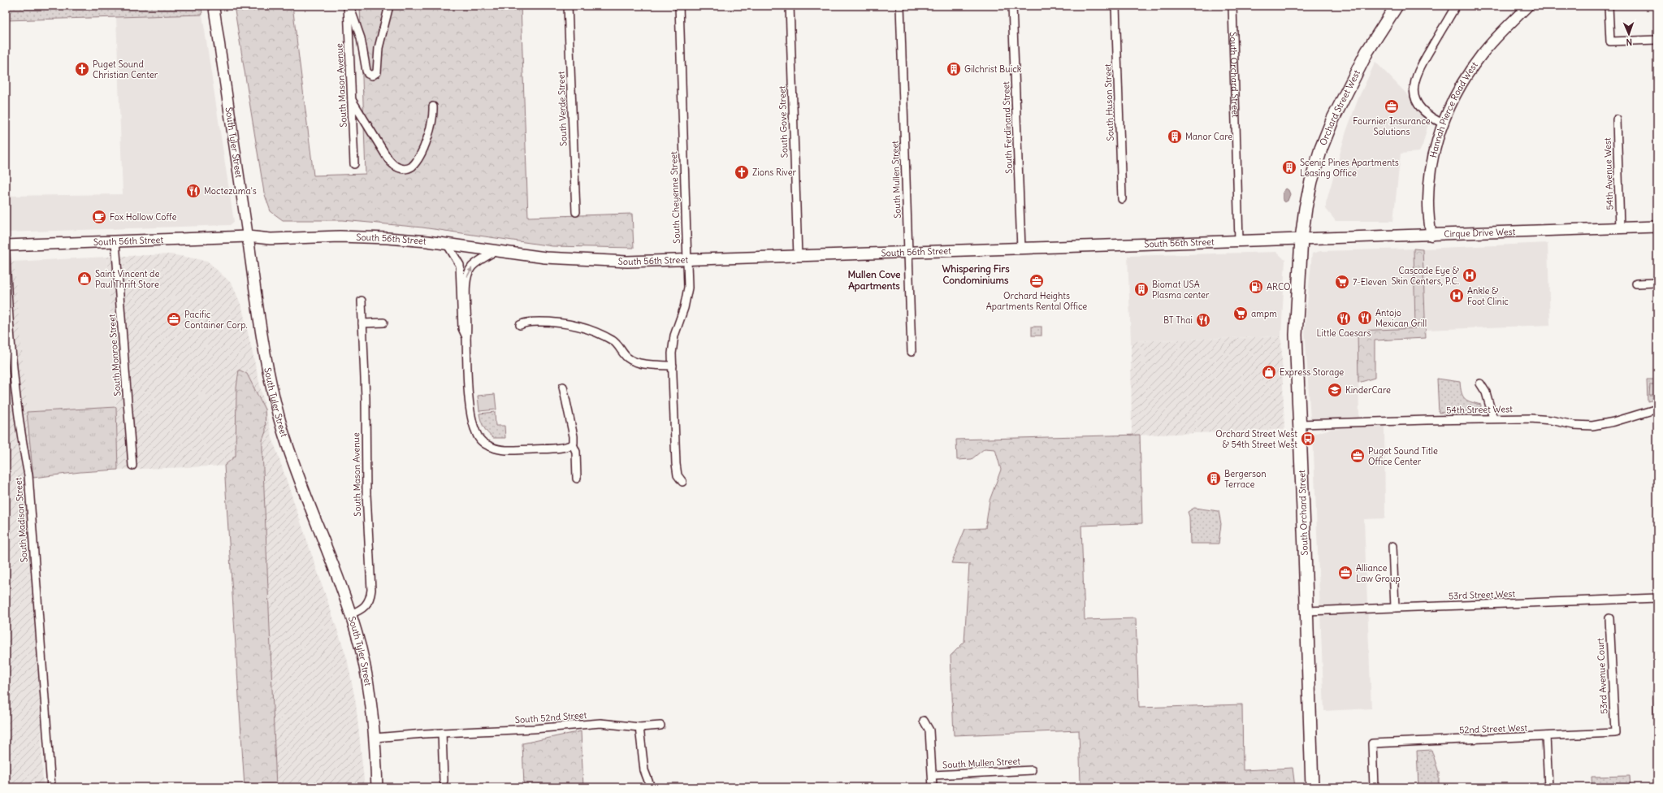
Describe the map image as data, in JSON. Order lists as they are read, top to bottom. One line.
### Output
{"streets":{"main road":["South Orchard Street","Orchard Street West","South Tyler Street","Cirque Drive West","South 56th Street"],"street":["South Mason Avenue","South Huson Street","South Verde Street","Hannah Pierce Road West","South Gove Street","South Ferdinand Street","54th Avenue West","South Mullen Street","South Cheyenne Street","South Monroe Street","54th Street West","South Madison Street","53rd Street West","53rd Avenue Court","South 52nd Street","52nd Street West"]},"crossings":[["South Orchard Street","Orchard Street West"],["South Orchard Street","Cirque Drive West"],["South Orchard Street","South 56th Street"],["South Orchard Street","54th Street West"],["South Orchard Street","53rd Street West"],["South Mason Avenue","South Tyler Street"],["Orchard Street West","Cirque Drive West"],["Orchard Street West","South 56th Street"],["Hannah Pierce Road West","Cirque Drive West"],["South Gove Street","South 56th Street"],["South Ferdinand Street","South 56th Street"],["South Tyler Street","South 56th Street"],["South Tyler Street","South 52nd Street"],["54th Avenue West","Cirque Drive West"],["South Mullen Street","South 56th Street"],["South Cheyenne Street","South 56th Street"],["Cirque Drive West","South 56th Street"],["South 56th Street","South Monroe Street"],["53rd Avenue Court","52nd Street West"]],"districts":["Whispering Firs Condominiums","Mullen Cove Apartments"],"places":{"church":["Puget Sound Christian Center","Zions River"],"building":["Gilchrist Buick","Manor Care","Scenic Pines Apartments Leasing Office","Biomat USA Plasma center","Bergerson Terrace"],"office":["Fournier Insurance Solutions","Orchard Heights Apartments Rental Office","Pacific Container Corp.","Puget Sound Title Office Center","Alliance Law Group"],"restaurant":["Moctezuma's","Antojo Mexican Grill","Little Caesars","BT Thai"],"cafe":["Fox Hollow Coffe"],"hospital":["Cascade Eye & Skin Centers, P.C.","Ankle & Foot Clinic"],"shop":["Saint Vincent de Paul Thrift Store","Express Storage"],"supermarket":["7-Eleven","ampm"],"fuel station":["ARCO"],"school or university":["KinderCare"],"bus stop":["Orchard Street West & 54th Street West"]},"north":"bottom"}
